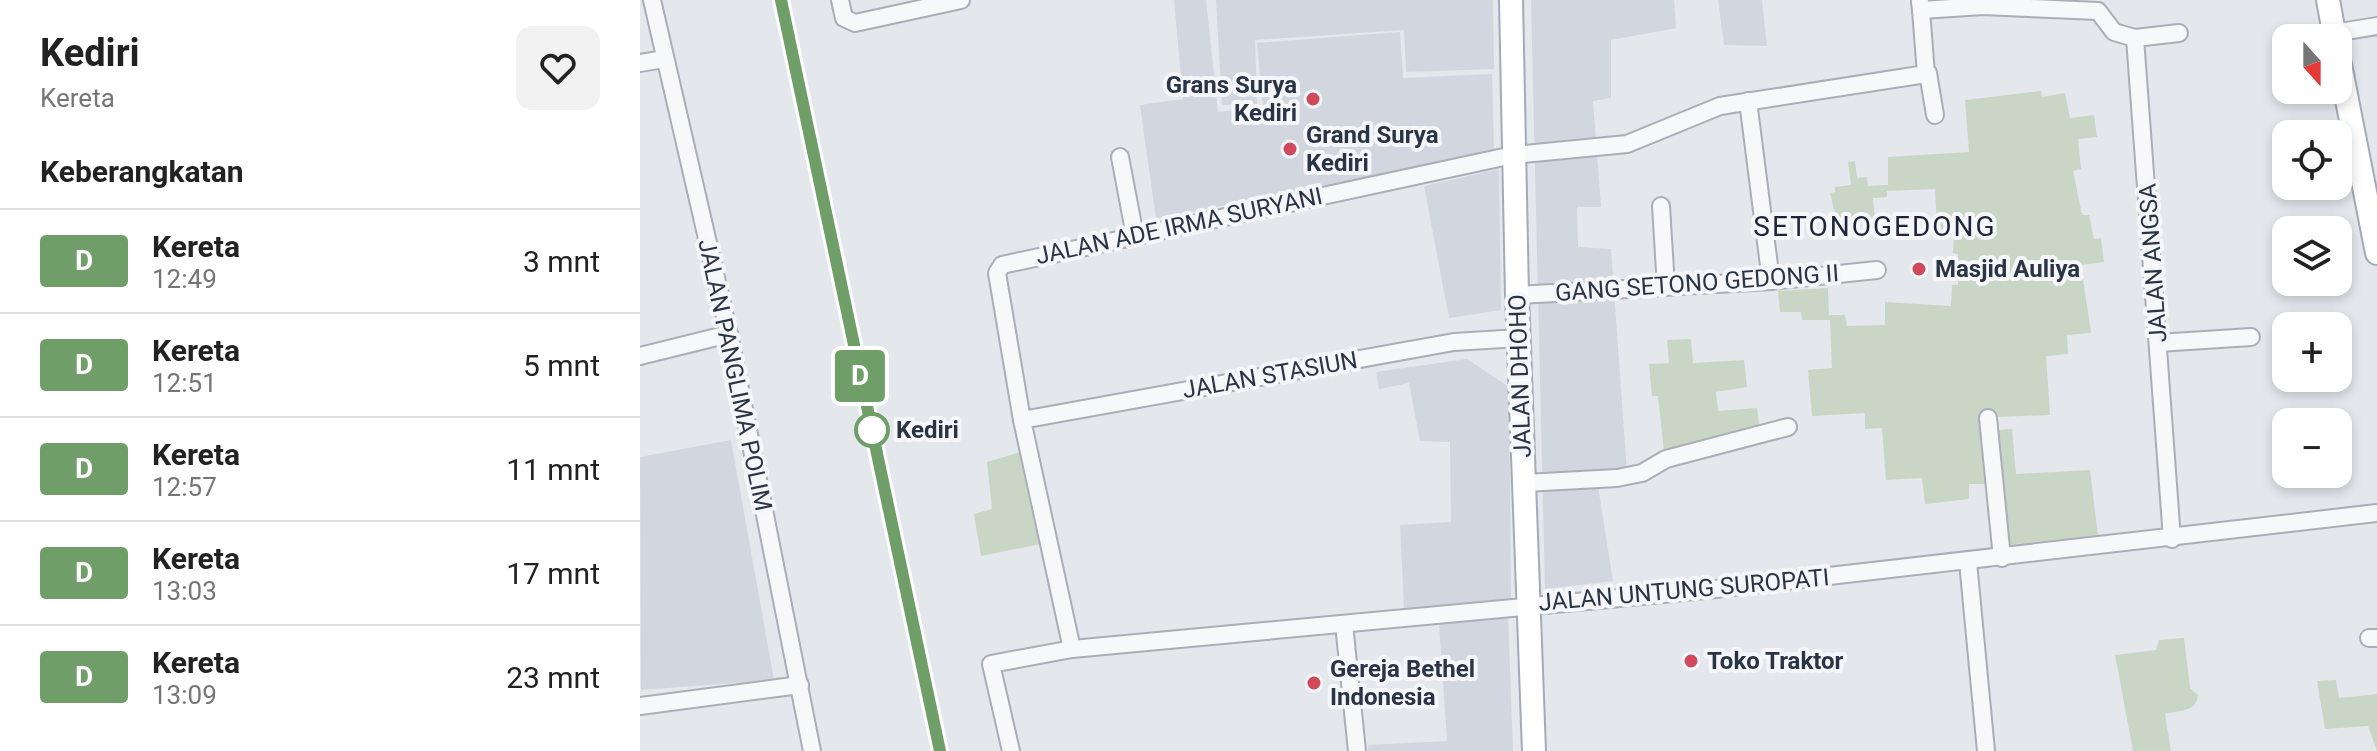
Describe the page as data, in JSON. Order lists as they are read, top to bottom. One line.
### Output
{"streets":{"main road":["JALAN DHOHO"],"street":["JALAN ADE IRMA SURYANI","JALAN ANGSA","GANG SETONO GEDONG II","JALAN PANGLIMA POLIM","JALAN STASIUN","JALAN UNTUNG SUROPATI"]},"crossings":[["JALAN ADE IRMA SURYANI","JALAN STASIUN"],["JALAN ADE IRMA SURYANI","JALAN DHOHO"],["JALAN ANGSA","JALAN UNTUNG SUROPATI"],["GANG SETONO GEDONG II","JALAN DHOHO"],["JALAN STASIUN","JALAN DHOHO"],["JALAN DHOHO","JALAN UNTUNG SUROPATI"]],"districts":["SETONOGEDONG"],"places":["Grans Surya Kediri","Grand Surya Kediri","Masjid Auliya","Kediri","Toko Traktor","Gereja Bethel Indonesia"],"north":"bottom","page":{"heading":[["Kediri","Kereta"],"Keberangkatan"],"on_map":"D","map_buttons":["+","−"],"list":[{"mark":"D","name":"Kereta","note":"12:49","value":"3 mnt"},{"mark":"D","name":"Kereta","note":"12:51","value":"5 mnt"},{"mark":"D","name":"Kereta","note":"12:57","value":"11 mnt"},{"mark":"D","name":"Kereta","note":"13:03","value":"17 mnt"},{"mark":"D","name":"Kereta","note":"13:09","value":"23 mnt"}]}}
